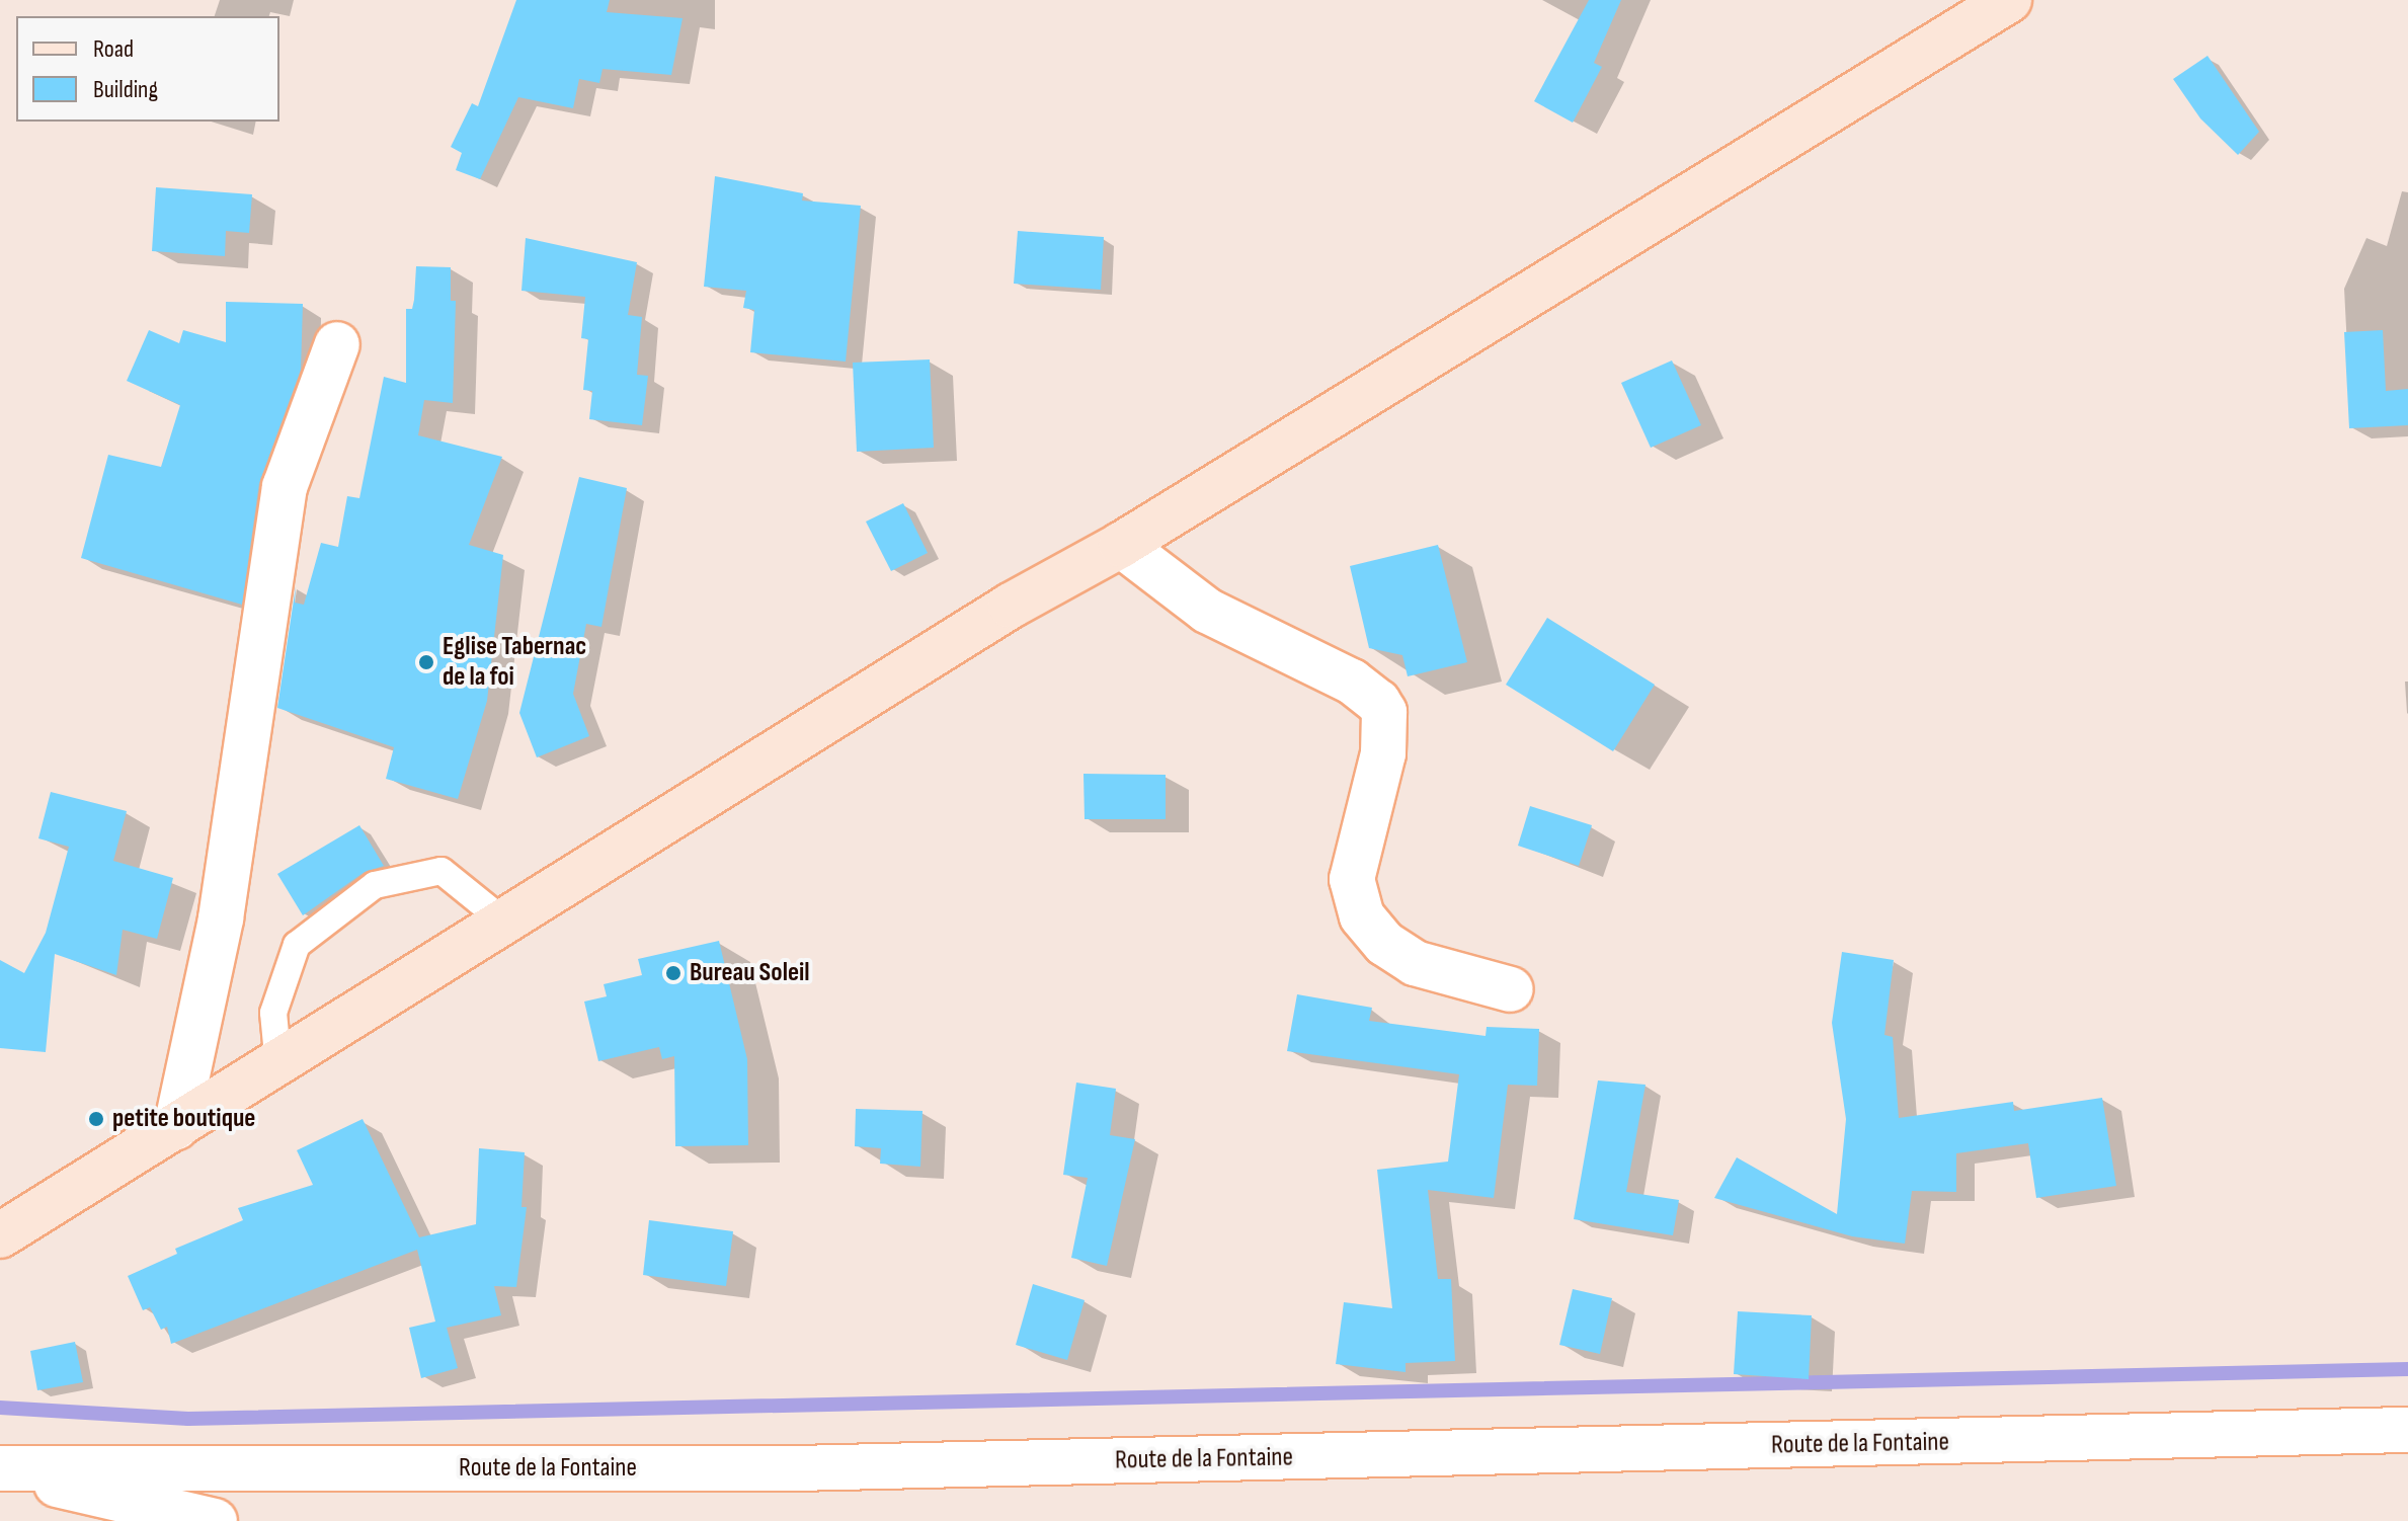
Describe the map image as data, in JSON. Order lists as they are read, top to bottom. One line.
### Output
{"streets":{"street":["Route de la Fontaine"]},"places":["Eglise Tabernac de la foi","Bureau Soleil","petite boutique"],"legend":["Road","Building"]}
